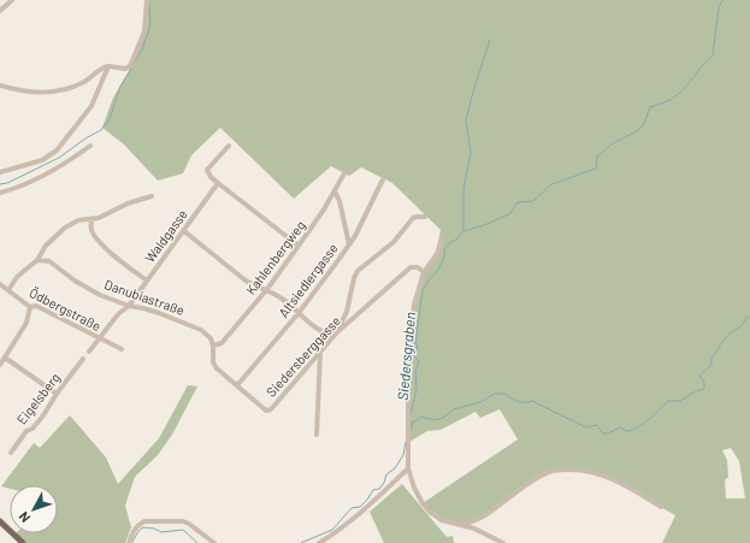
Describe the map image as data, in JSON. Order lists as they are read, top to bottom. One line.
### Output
{"streets":{"street":["Waldgasse","Kahlenbergweg","Altsiedlergasse","Danubiastraße","Ödbergstraße","Siedersberggasse","Eigelsberg"]},"crossings":[["Waldgasse","Danubiastraße"],["Waldgasse","Ödbergstraße"],["Kahlenbergweg","Danubiastraße"],["Altsiedlergasse","Siedersberggasse"]],"water":["Siedersgraben"],"north":"bottom left"}
